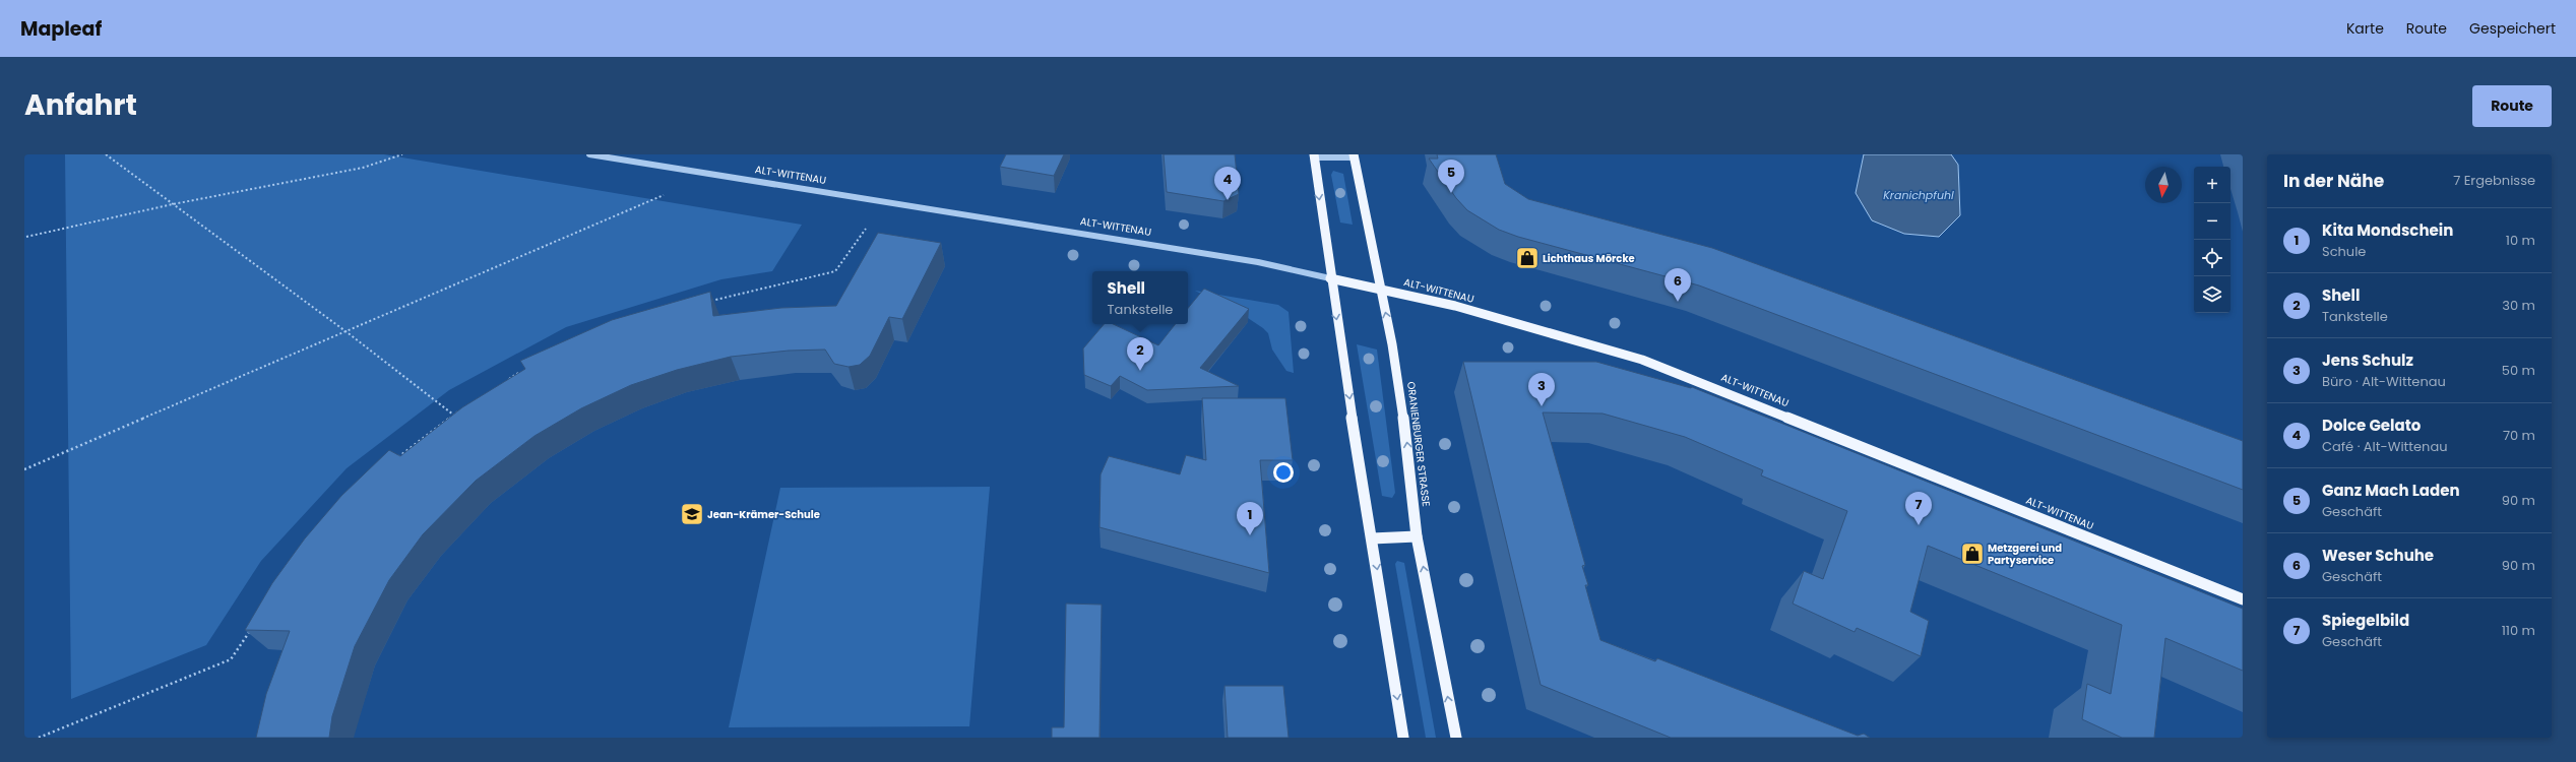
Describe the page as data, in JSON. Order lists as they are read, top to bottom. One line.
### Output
{"streets":{"main road":["ALT-WITTENAU","ORANIENBURGER STRASSE"]},"crossings":[["ALT-WITTENAU","ORANIENBURGER STRASSE"]],"water":["Kranichpfuhl"],"places":{"shop":["Lichthaus Mörcke","Metzgerei und Partyservice"],"school or university":["Jean-Krämer-Schule"]},"north":"bottom","page":{"header":"Mapleaf","nav":["Karte","Route","Gespeichert"],"title":"Anfahrt","buttons":"Route","heading":["In der Nähe","7 Ergebnisse"],"pins":["5","4","6","2","3","7","1"],"map_buttons":["+","−"],"list":[{"mark":"1","name":"Kita Mondschein","note":"Schule","value":"10 m"},{"mark":"2","name":"Shell","note":"Tankstelle","value":"30 m"},{"mark":"3","name":"Jens Schulz","note":"Büro · Alt-Wittenau","value":"50 m"},{"mark":"4","name":"Dolce Gelato","note":"Café · Alt-Wittenau","value":"70 m"},{"mark":"5","name":"Ganz Mach Laden","note":"Geschäft","value":"90 m"},{"mark":"6","name":"Weser Schuhe","note":"Geschäft","value":"90 m"},{"mark":"7","name":"Spiegelbild","note":"Geschäft","value":"110 m"}],"popup":["Shell","Tankstelle"]}}
